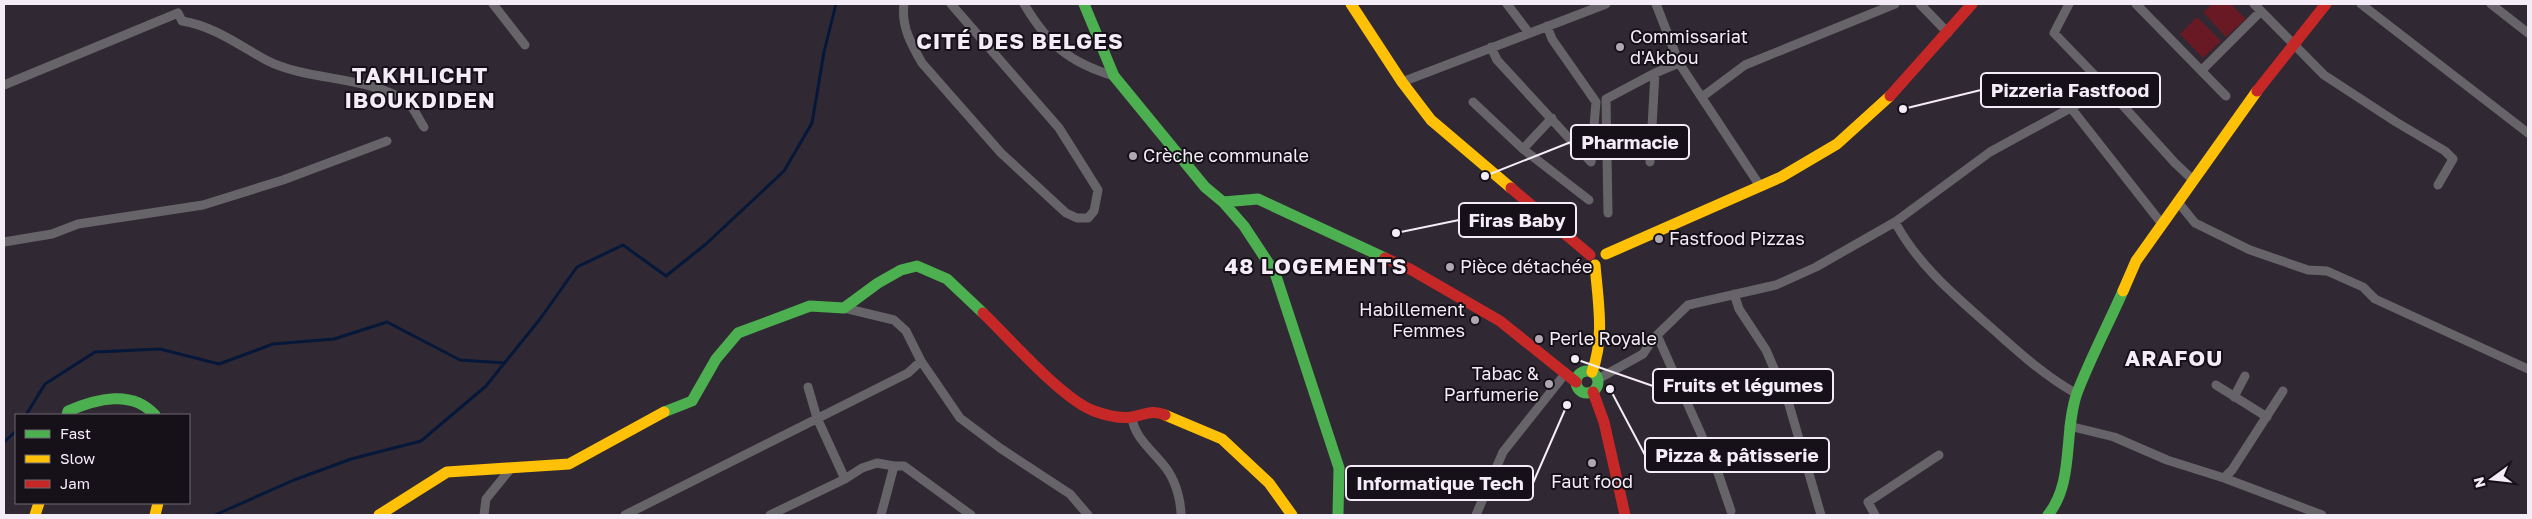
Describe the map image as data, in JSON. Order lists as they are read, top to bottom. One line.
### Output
{"districts":["CITÉ DES BELGES","TAKHLICHT IBOUKDIDEN","48 LOGEMENTS","ARAFOU"],"places":["Commissariat d'Akbou","Pizzeria Fastfood","Crèche communale","Pharmacie","Firas Baby","Fastfood Pizzas","Pièce détachée","Habillement Femmes","Perle Royale","Fruits et légumes","Tabac & Parfumerie","Pizza & pâtisserie","Informatique Tech","Faut food"],"legend":["Fast","Slow","Jam"],"north":"left"}
